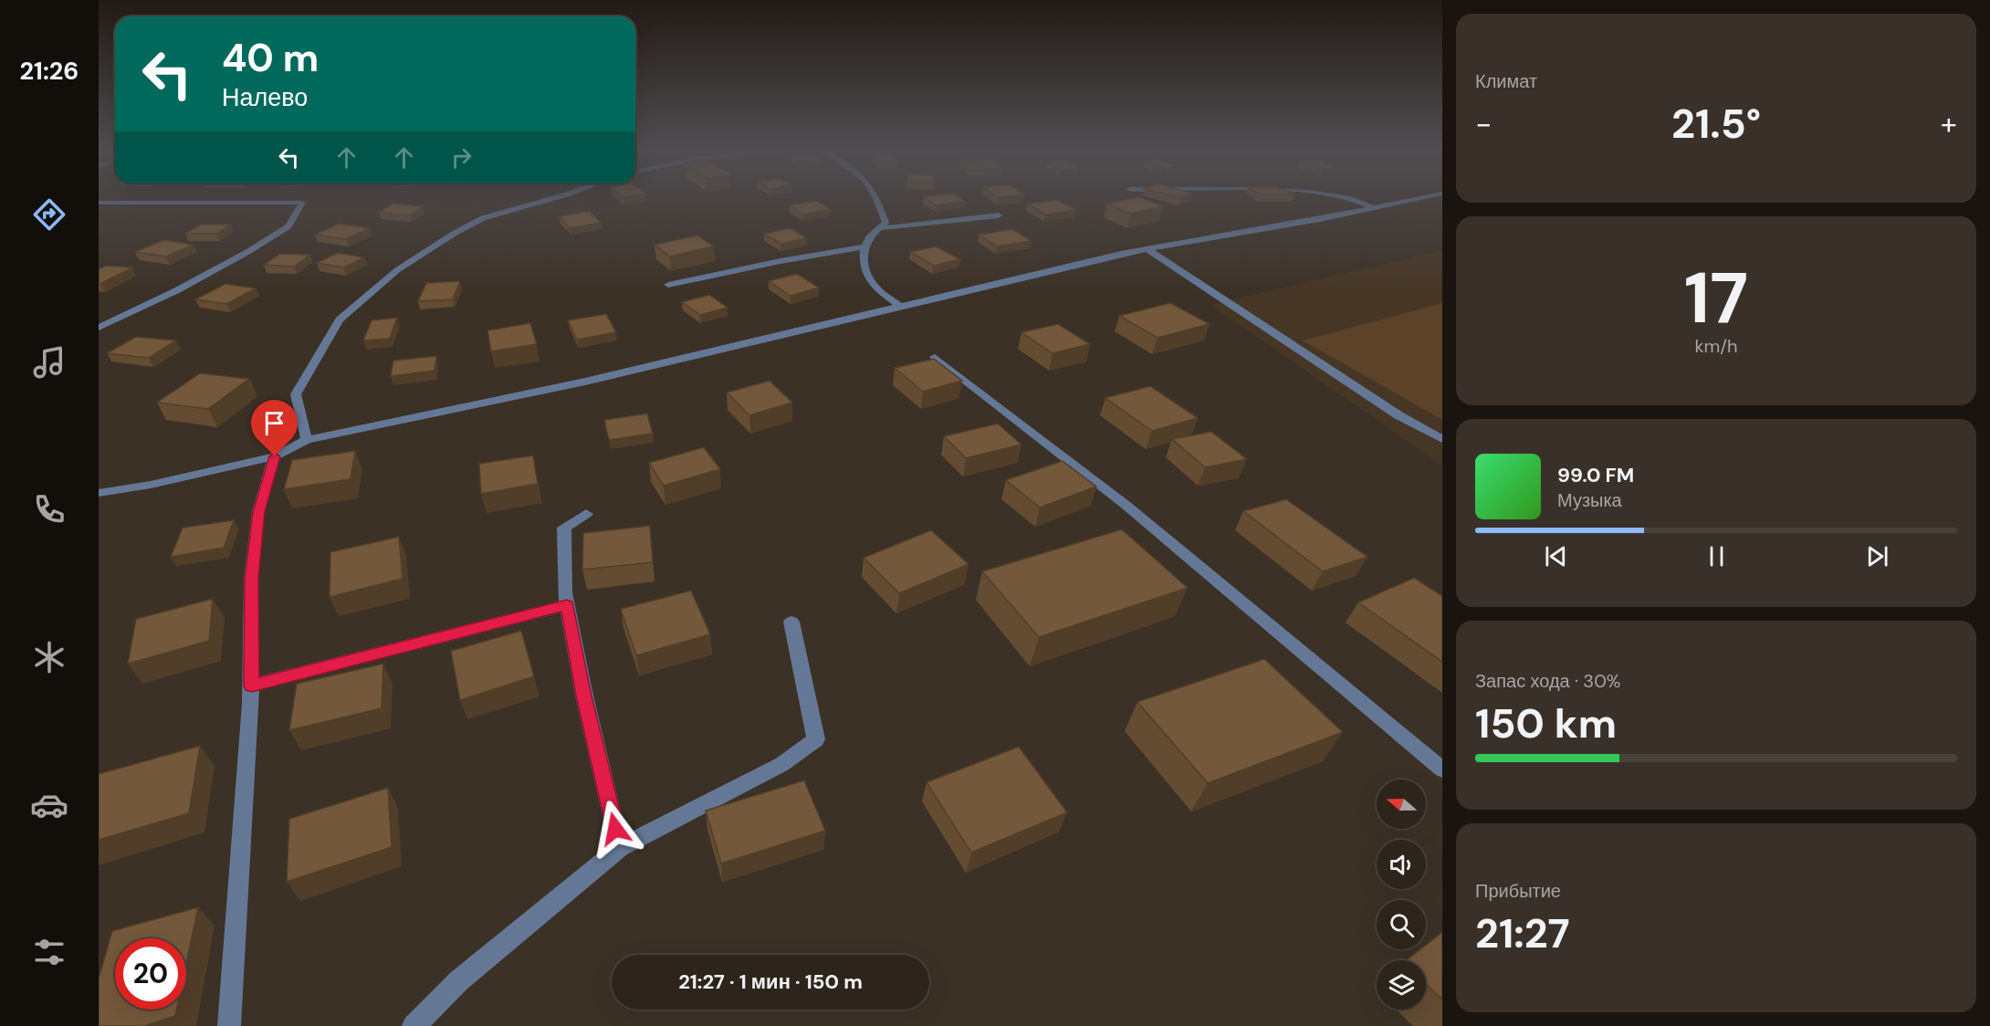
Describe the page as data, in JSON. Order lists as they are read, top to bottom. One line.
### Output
{"north":"left","page":{"tabs":"21:26","tile":["Климат",["17","km/h"],["Запас хода · 30%","150 km"],["Прибытие","21:27"]],"turn":["40 m","Налево"],"heat":["−","21.5°","+"],"song":["99.0 FM","Музыка"],"limit":"20","trip":"21:27 · 1 мин · 150 m"}}
